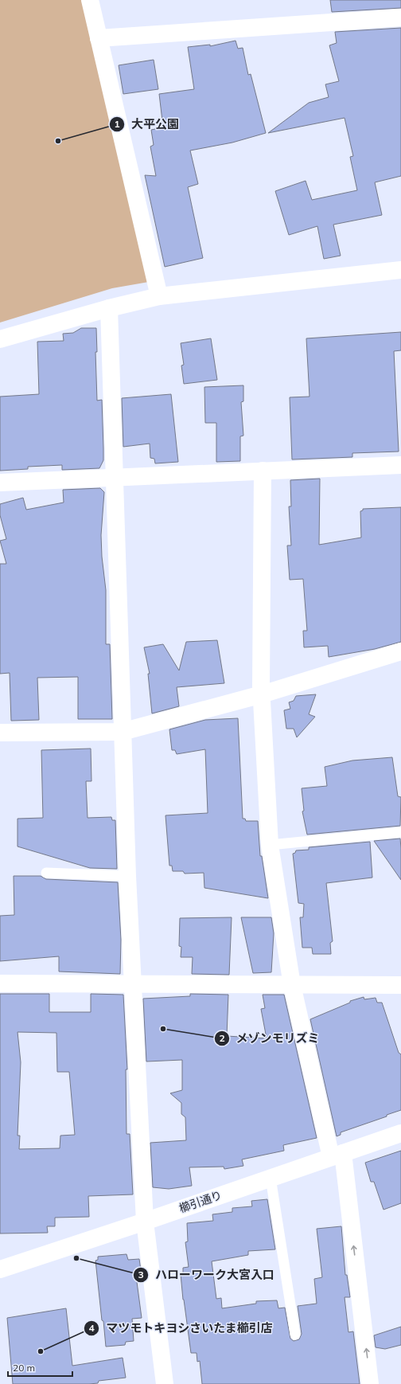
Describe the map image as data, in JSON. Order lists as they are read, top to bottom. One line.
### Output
{"streets":{"street":["櫛引通り"]},"places":["大平公園","メゾンモリズミ","ハローワーク大宮入口","マツモトキヨシさいたま櫛引店"],"scale_bar":"20 m"}
